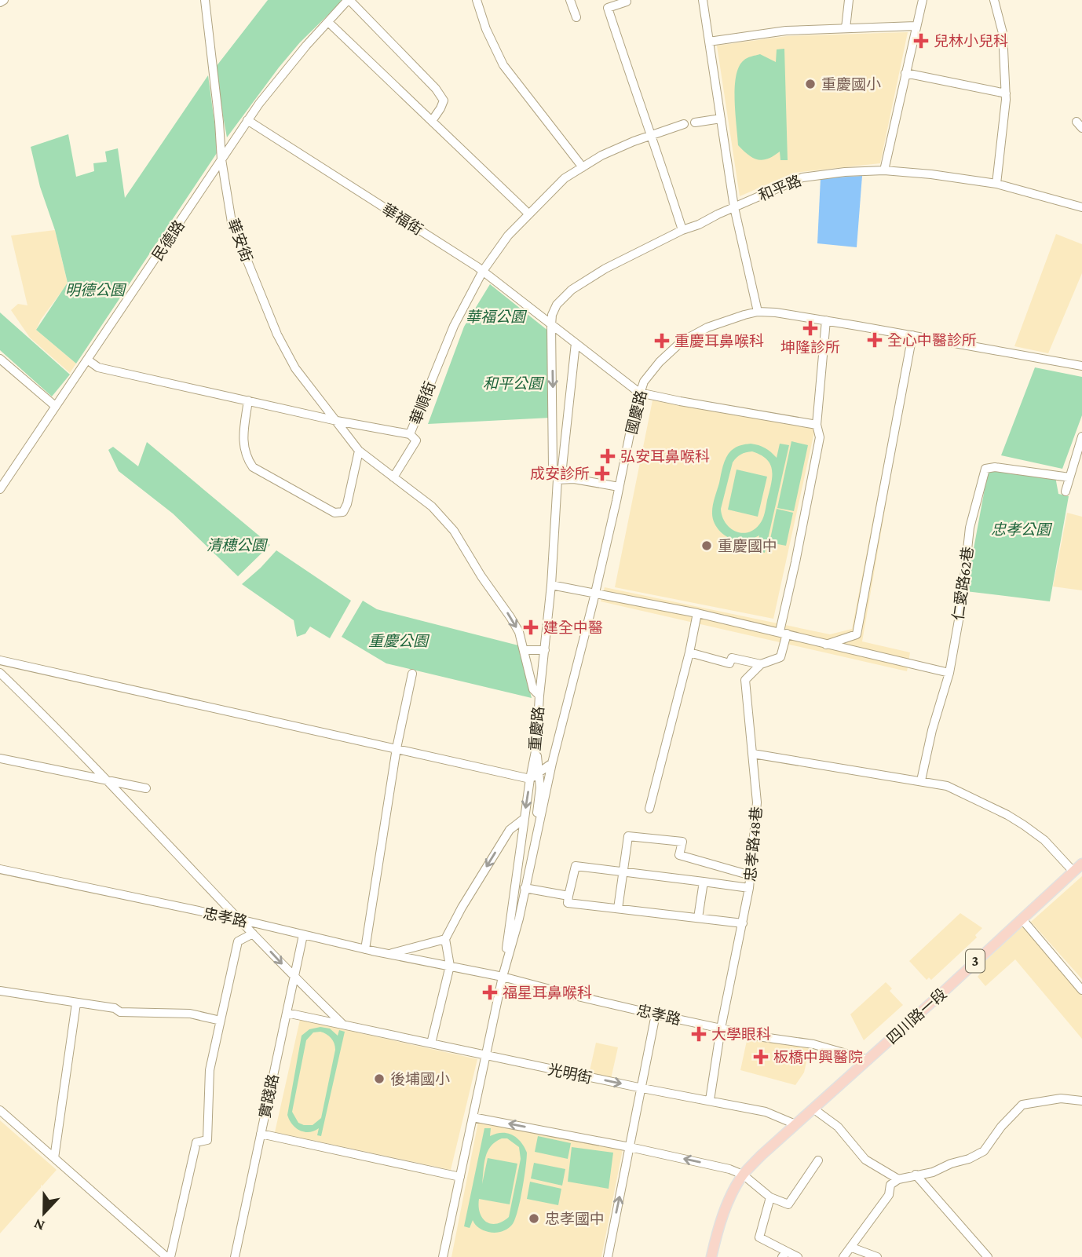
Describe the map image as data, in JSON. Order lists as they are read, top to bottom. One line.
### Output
{"streets":{"main road":["3","四川路一段"],"street":["和平路","華福街","民德路","華安街","華順街","國慶路","仁愛路62巷","重慶路","忠孝路48巷","忠孝路","光明街","實踐路"]},"crossings":[["和平路","華福街"],["和平路","重慶路"],["華福街","民德路"],["華福街","華順街"],["華福街","重慶路"],["民德路","華安街"],["民德路","華順街"],["華安街","華順街"],["華安街","重慶路"],["國慶路","重慶路"],["重慶路","忠孝路"],["重慶路","光明街"],["忠孝路48巷","忠孝路"],["忠孝路48巷","光明街"],["忠孝路","四川路一段"],["忠孝路","實踐路"],["四川路一段","光明街"],["光明街","實踐路"]],"parks":["明德公園","華福公園","和平公園","忠孝公園","清穗公園","重慶公園"],"places":{"health":["兒林小兒科","坤隆診所","全心中醫診所","重慶耳鼻喉科","弘安耳鼻喉科","成安診所","建全中醫","福星耳鼻喉科","大學眼科","板橋中興醫院"],"other":["重慶國小","重慶國中","後埔國小","忠孝國中"]},"north":"bottom"}
